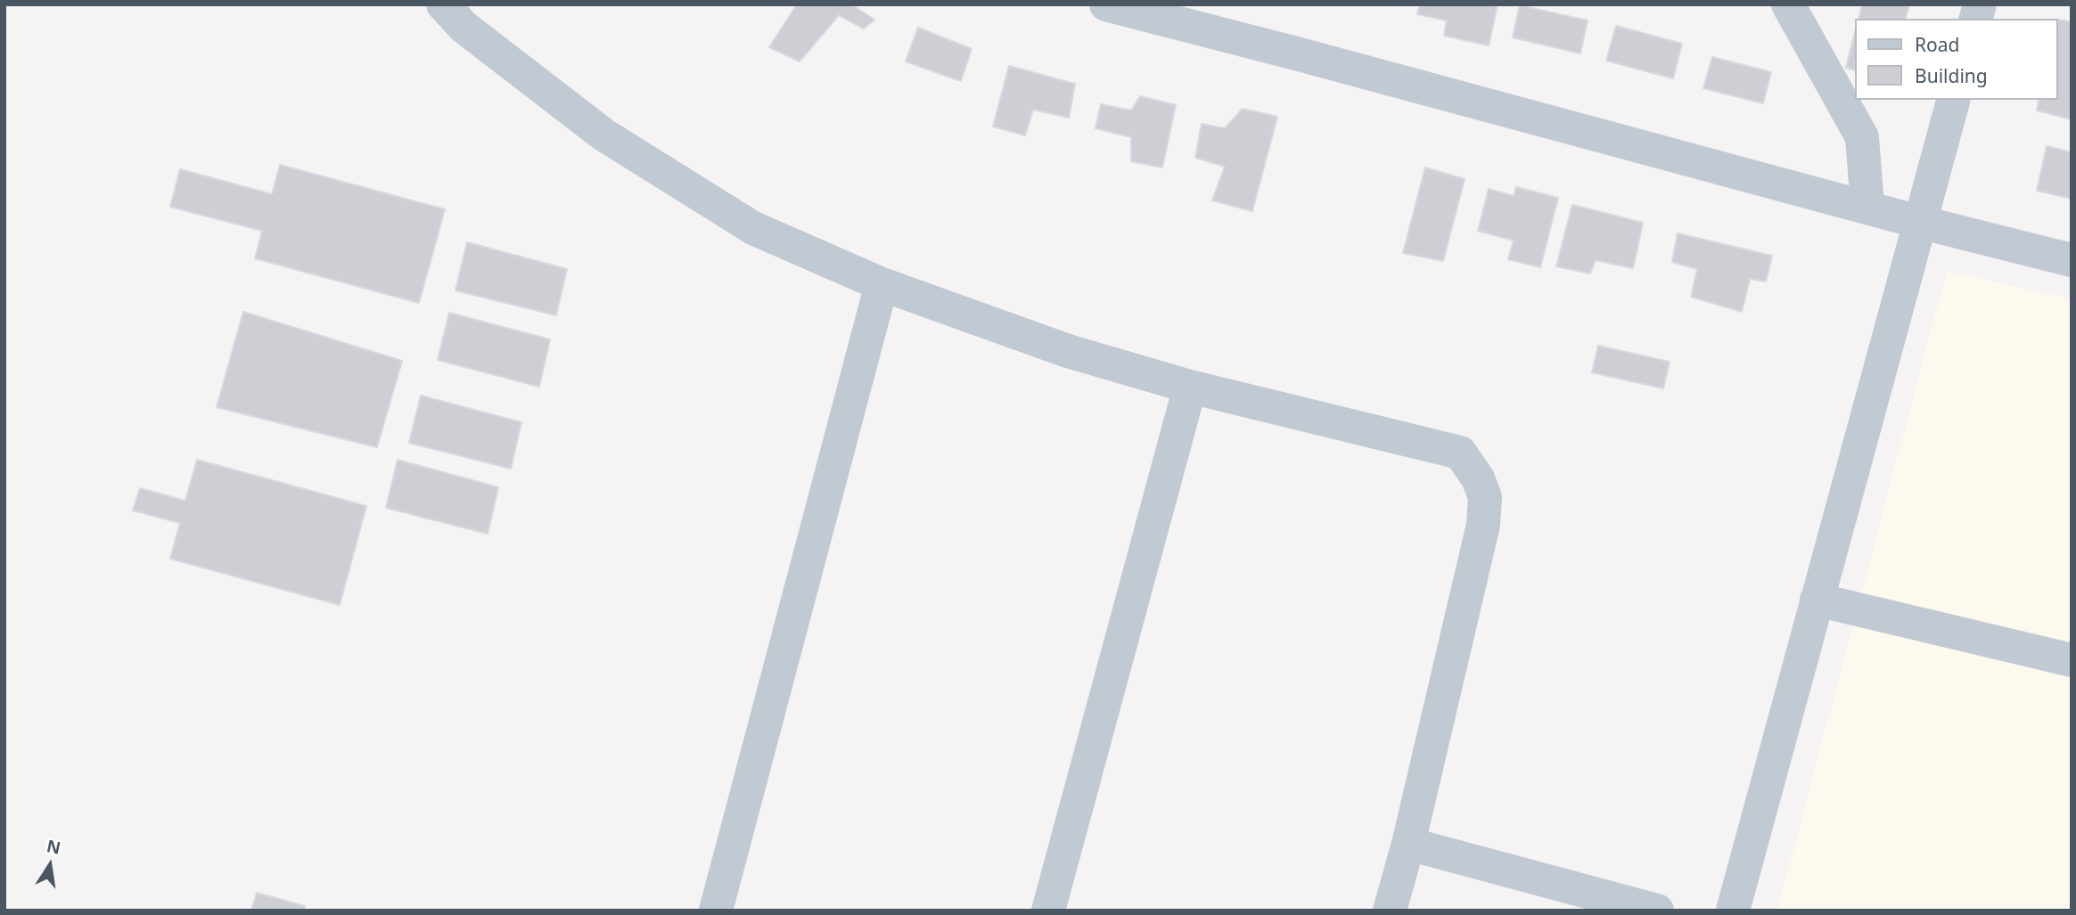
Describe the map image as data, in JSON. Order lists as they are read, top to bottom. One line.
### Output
{"legend":["Road","Building"],"north":"top"}
